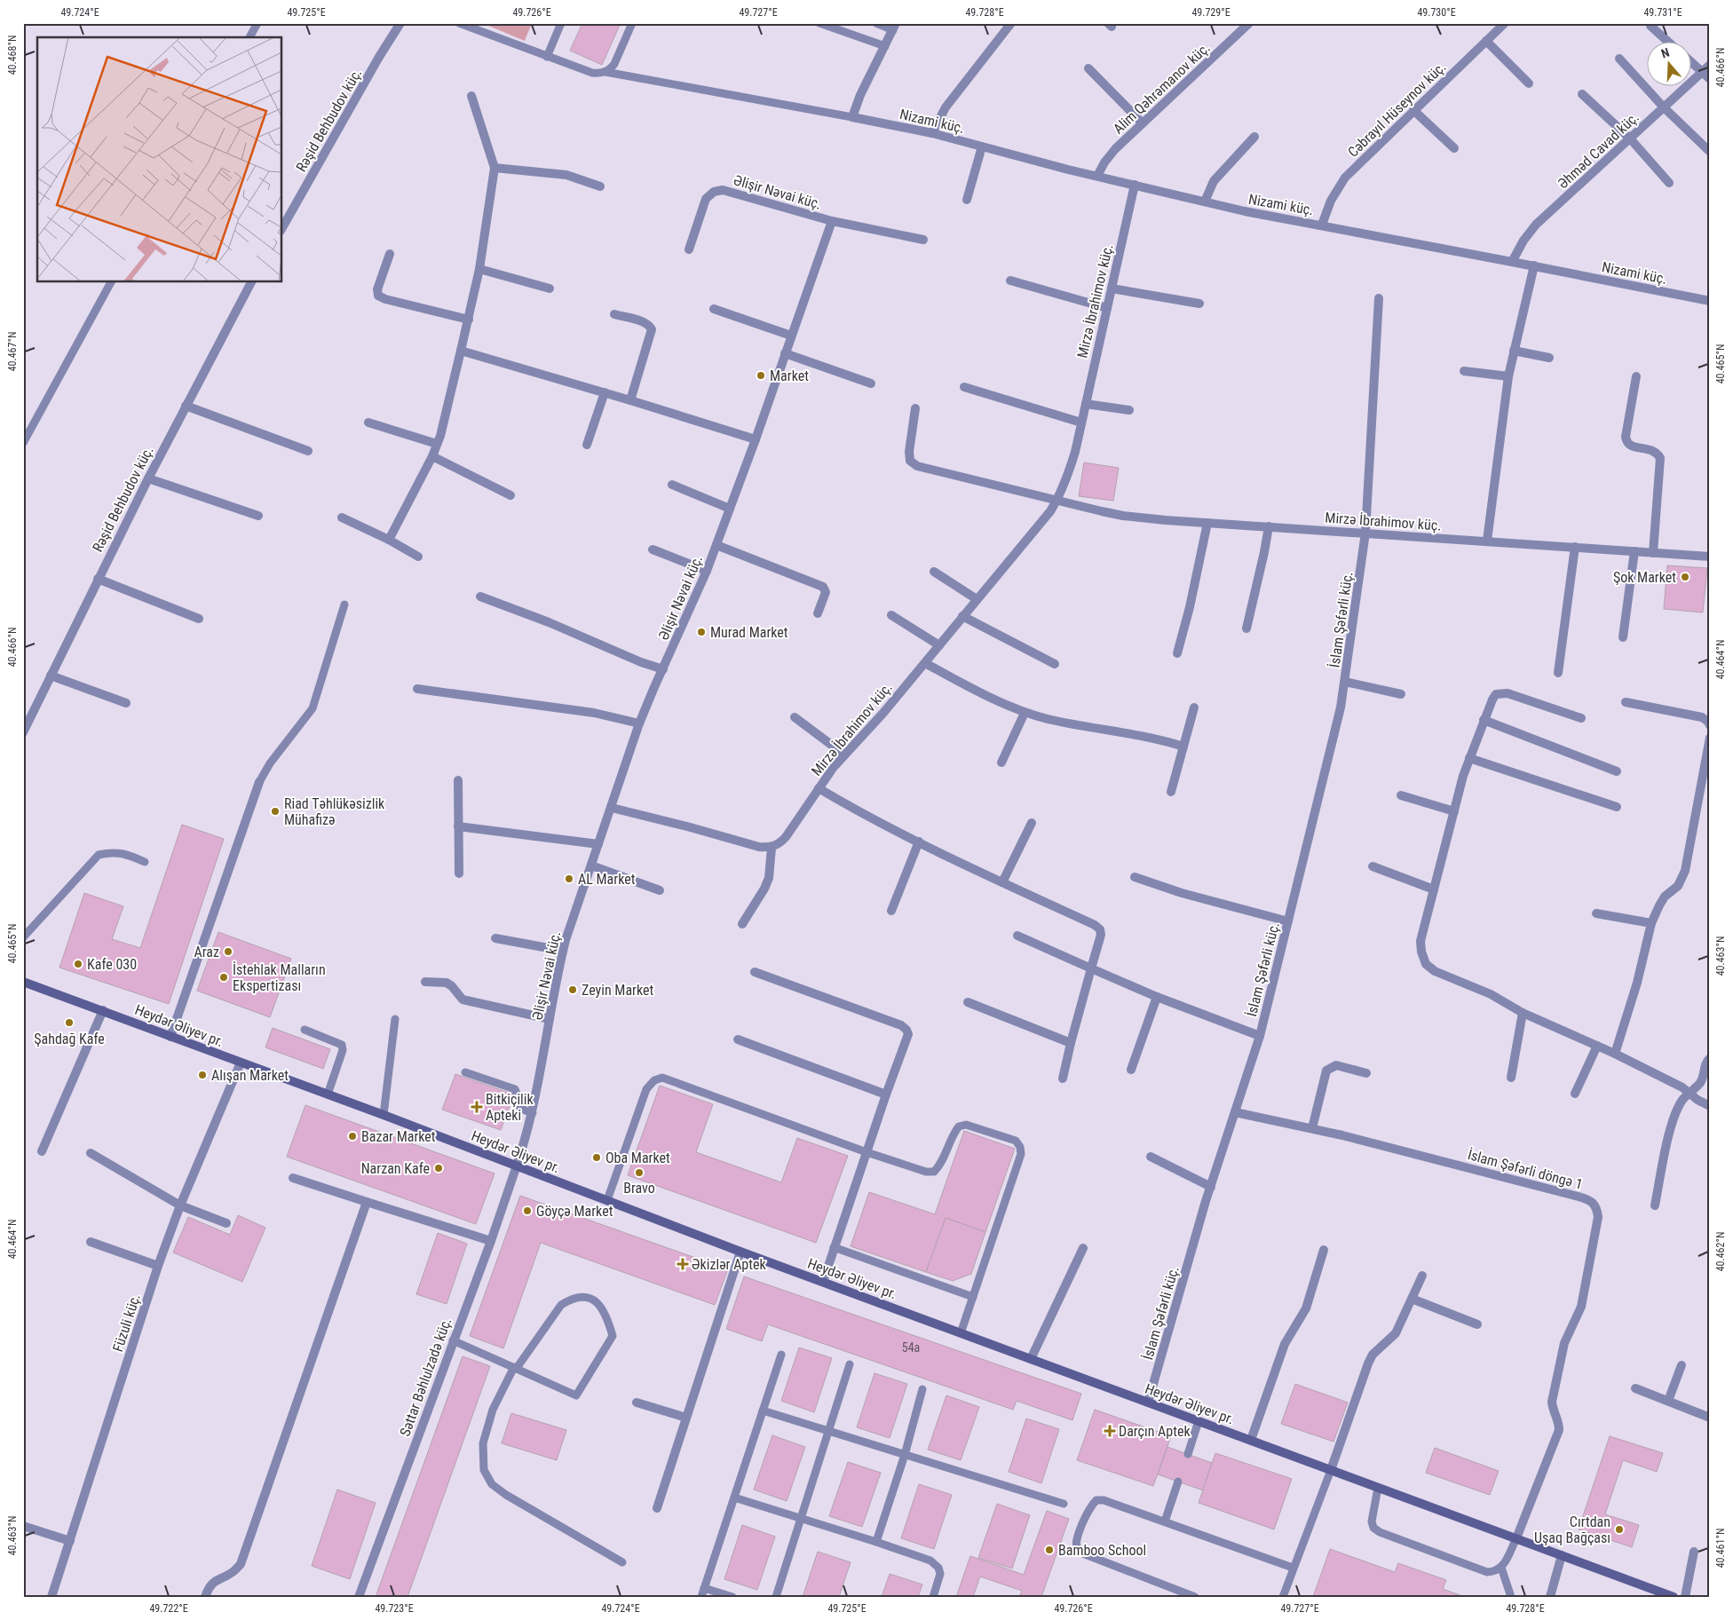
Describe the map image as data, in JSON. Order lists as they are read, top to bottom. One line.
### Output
{"streets":{"main road":["Heydər Əliyev pr."],"street":["Alim Qəhrəmanov küç.","Cəbrayıl Hüseynov küç.","Rəşid Behbudov küç.","Nizami küç.","Əhməd Cavad küç.","Əlişir Nəvai küç.","Mirzə İbrahimov küç.","İslam Şəfərli küç.","İslam Şəfərli döngə 1","Füzuli küç.","Səttar Bəhlulzadə küç."]},"crossings":[["Alim Qəhrəmanov küç.","Nizami küç."],["Cəbrayıl Hüseynov küç.","Nizami küç."],["Nizami küç.","Əhməd Cavad küç."],["Nizami küç.","Mirzə İbrahimov küç."],["Əlişir Nəvai küç.","Heydər Əliyev pr."],["Əlişir Nəvai küç.","Səttar Bəhlulzadə küç."],["Mirzə İbrahimov küç.","İslam Şəfərli küç."],["İslam Şəfərli küç.","Heydər Əliyev pr."],["İslam Şəfərli küç.","İslam Şəfərli döngə 1"],["Heydər Əliyev pr.","İslam Şəfərli döngə 1"],["Heydər Əliyev pr.","Füzuli küç."],["Heydər Əliyev pr.","Səttar Bəhlulzadə küç."]],"places":{"other":["Market","Şok Market","Murad Market","Riad Təhlükəsizlik Mühafizə","AL Market","Araz","Kafe 030","İstehlak Malların Ekspertizası","Zeyin Market","Şahdağ Kafe","Alışan Market","Bazar Market","Oba Market","Narzan Kafe","Bravo","Göyçə Market","Cırtdan Uşaq Bağçası","Bamboo School"],"health":["Bitkiçilik Apteki","Əkizlər Aptek","Darçın Aptek"]},"house_numbers":["54a"],"north":"top","coordinates":["49.724°E","49.725°E","49.726°E","49.727°E","49.728°E","49.729°E","49.730°E","49.731°E","40.468°N","40.466°N","40.467°N","40.465°N","40.464°N","40.463°N","40.462°N","40.461°N","49.722°E","49.723°E"]}
